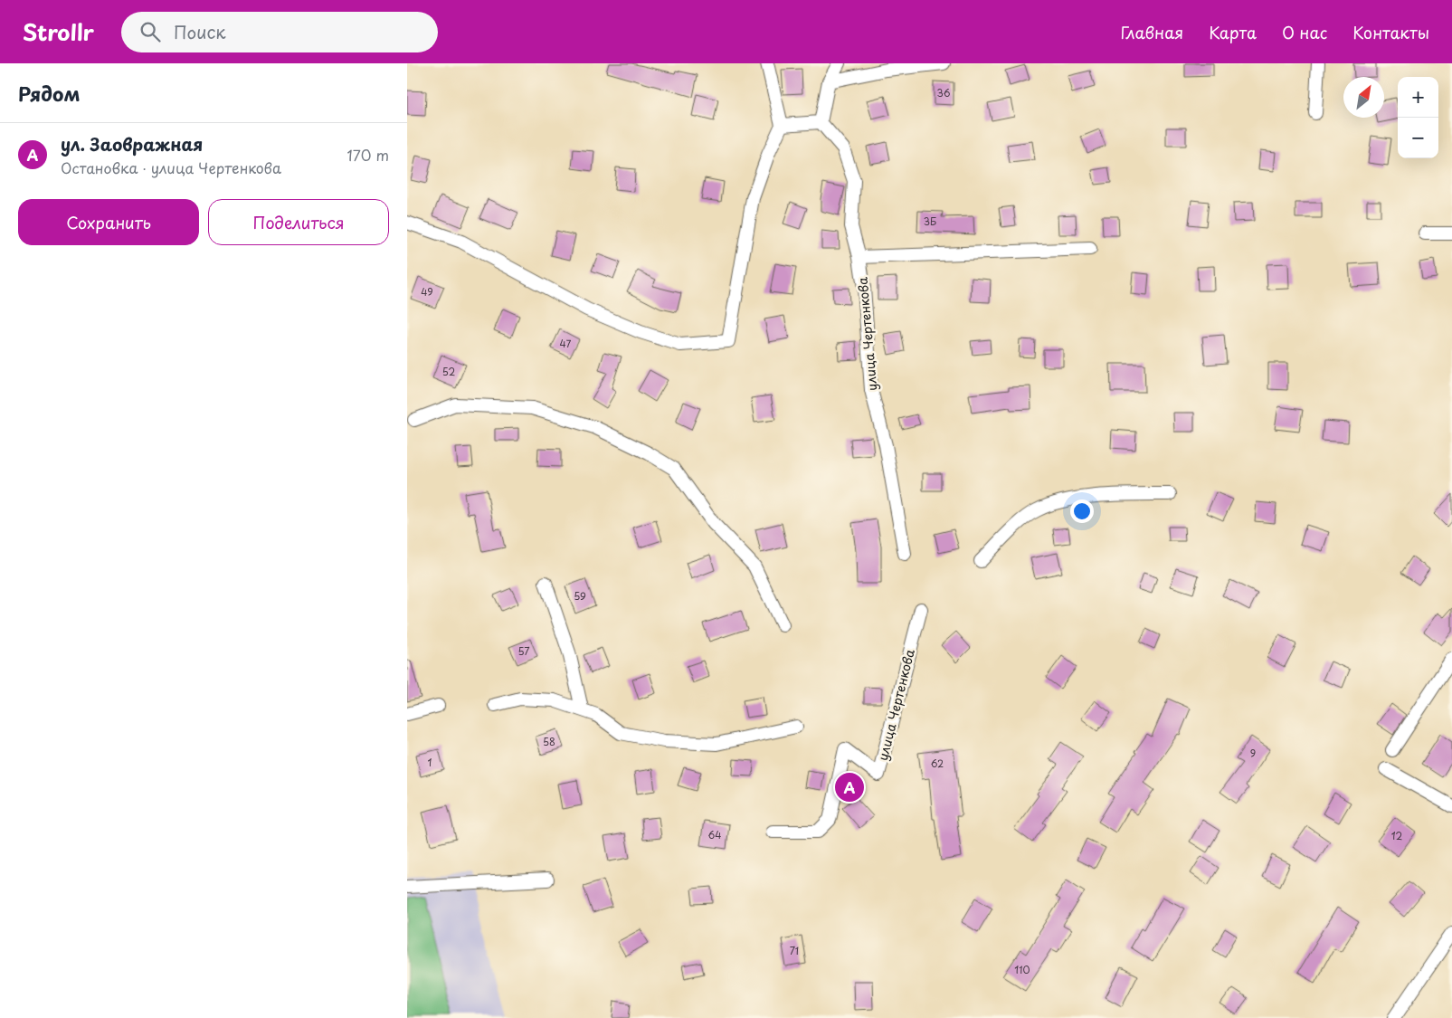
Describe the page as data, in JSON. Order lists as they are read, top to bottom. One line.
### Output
{"streets":{"street":["улица Чертенкова"]},"house_numbers":["36","3Б","49","47","52","59","57","58","9","1","62","64","12","71","110"],"north":"top right","page":{"header":"Strollr","search":"Поиск","nav":["Главная","Карта","О нас","Контакты"],"heading":"Рядом","map_buttons":["+","−"],"list":[{"mark":"A","name":"ул. Заовражная","note":"Остановка · улица Чертенкова","value":"170 m"}],"buttons":["Сохранить","Поделиться"],"pins":"A"}}
